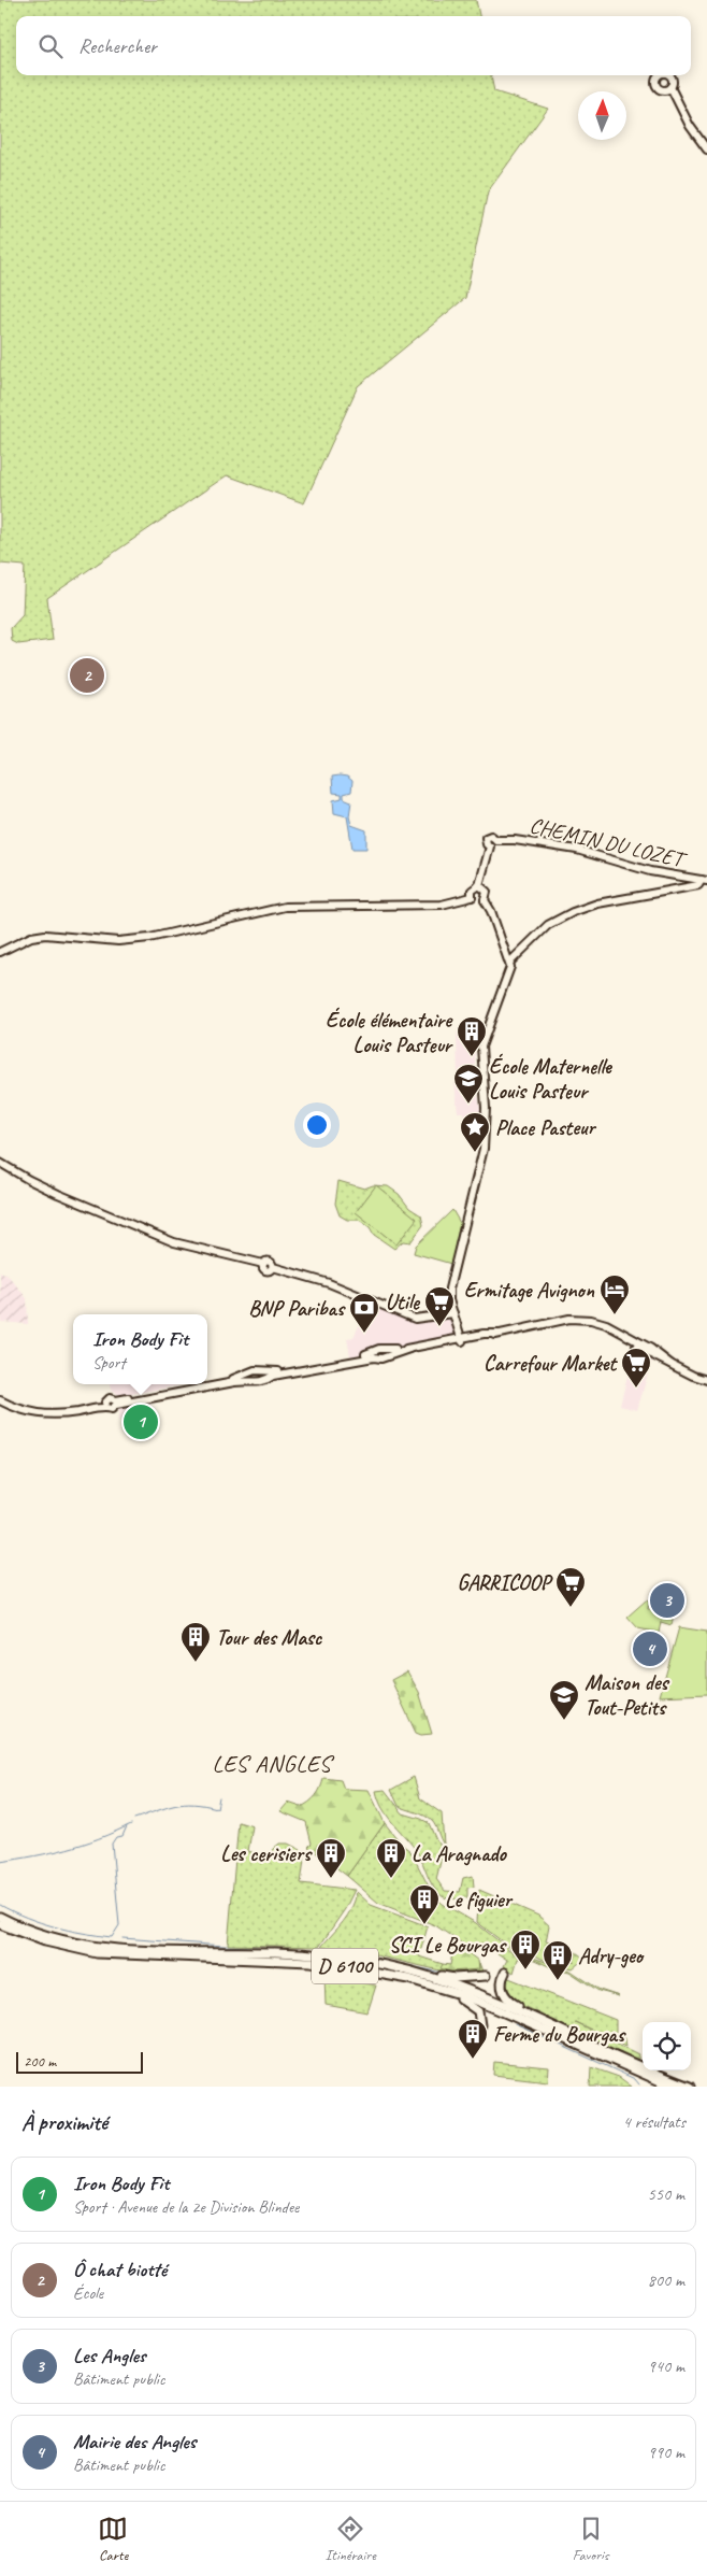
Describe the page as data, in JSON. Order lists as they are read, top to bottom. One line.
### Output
{"streets":{"main road":["D 6100"],"street":["CHEMIN DU LOZET"]},"districts":["LES ANGLES"],"places":{"building":["École élémentaire Louis Pasteur","Tour des Masc","Les cerisiers","La Aragnado","Le figuier","SCI Le Bourgas","Adry-geo","Ferme du Bourgas"],"school or university":["École Maternelle Louis Pasteur","Maison des Tout-Petits"],"place":["Place Pasteur"],"hotel":["Ermitage Avignon"],"supermarket":["Utile","Carrefour Market","GARRICOOP"],"bank":["BNP Paribas"]},"scale_bar":"200 m","north":"top","page":{"search":"Rechercher","pins":["2","1","3","4"],"popup":["Iron Body Fit","Sport"],"scale":"200 m","heading":["À proximité","4 résultats"],"list":[{"mark":"1","name":"Iron Body Fit","note":"Sport · Avenue de la 2e Division Blindee","value":"550 m"},{"mark":"2","name":"Ô chat biotté","note":"École","value":"800 m"},{"mark":"3","name":"Les Angles","note":"Bâtiment public","value":"940 m"},{"mark":"4","name":"Mairie des Angles","note":"Bâtiment public","value":"990 m"}],"nav":["Carte","Itinéraire","Favoris"]}}
